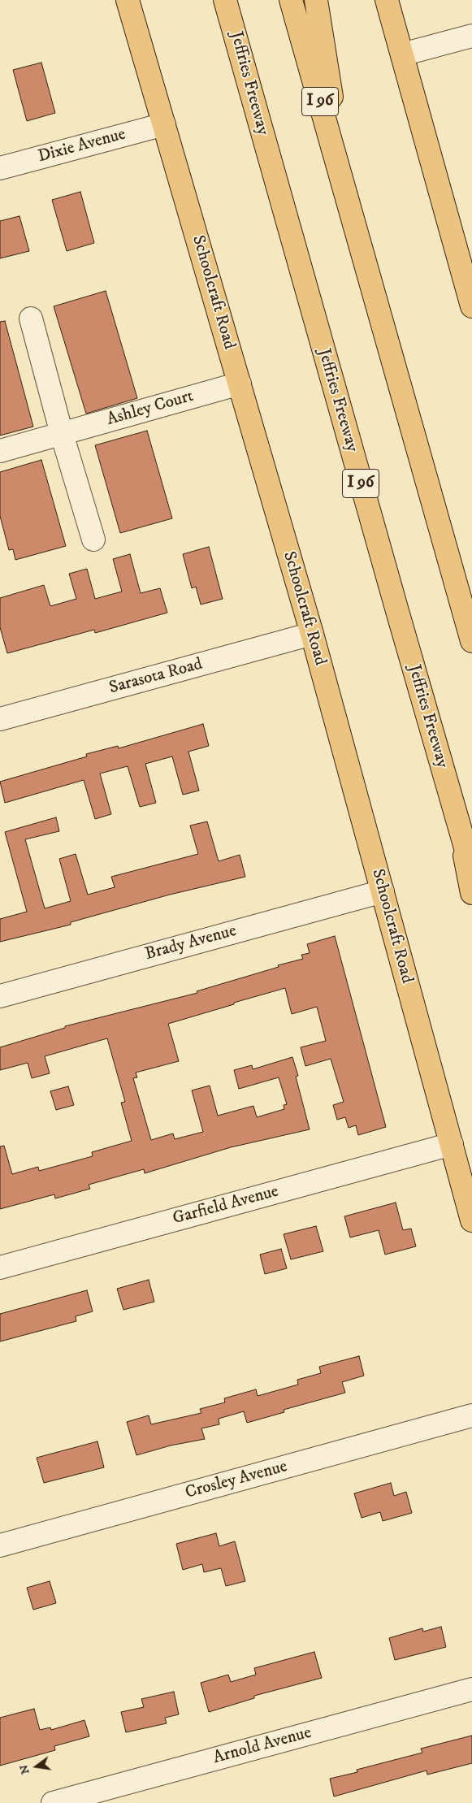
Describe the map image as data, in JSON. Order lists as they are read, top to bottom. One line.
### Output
{"streets":{"main road":["Jeffries Freeway","I 96","Schoolcraft Road"],"street":["Dixie Avenue","Ashley Court","Sarasota Road","Brady Avenue","Garfield Avenue","Crosley Avenue","Arnold Avenue"]},"crossings":[["Dixie Avenue","Schoolcraft Road"],["Schoolcraft Road","Ashley Court"],["Schoolcraft Road","Sarasota Road"],["Schoolcraft Road","Brady Avenue"],["Schoolcraft Road","Garfield Avenue"]],"north":"left"}
